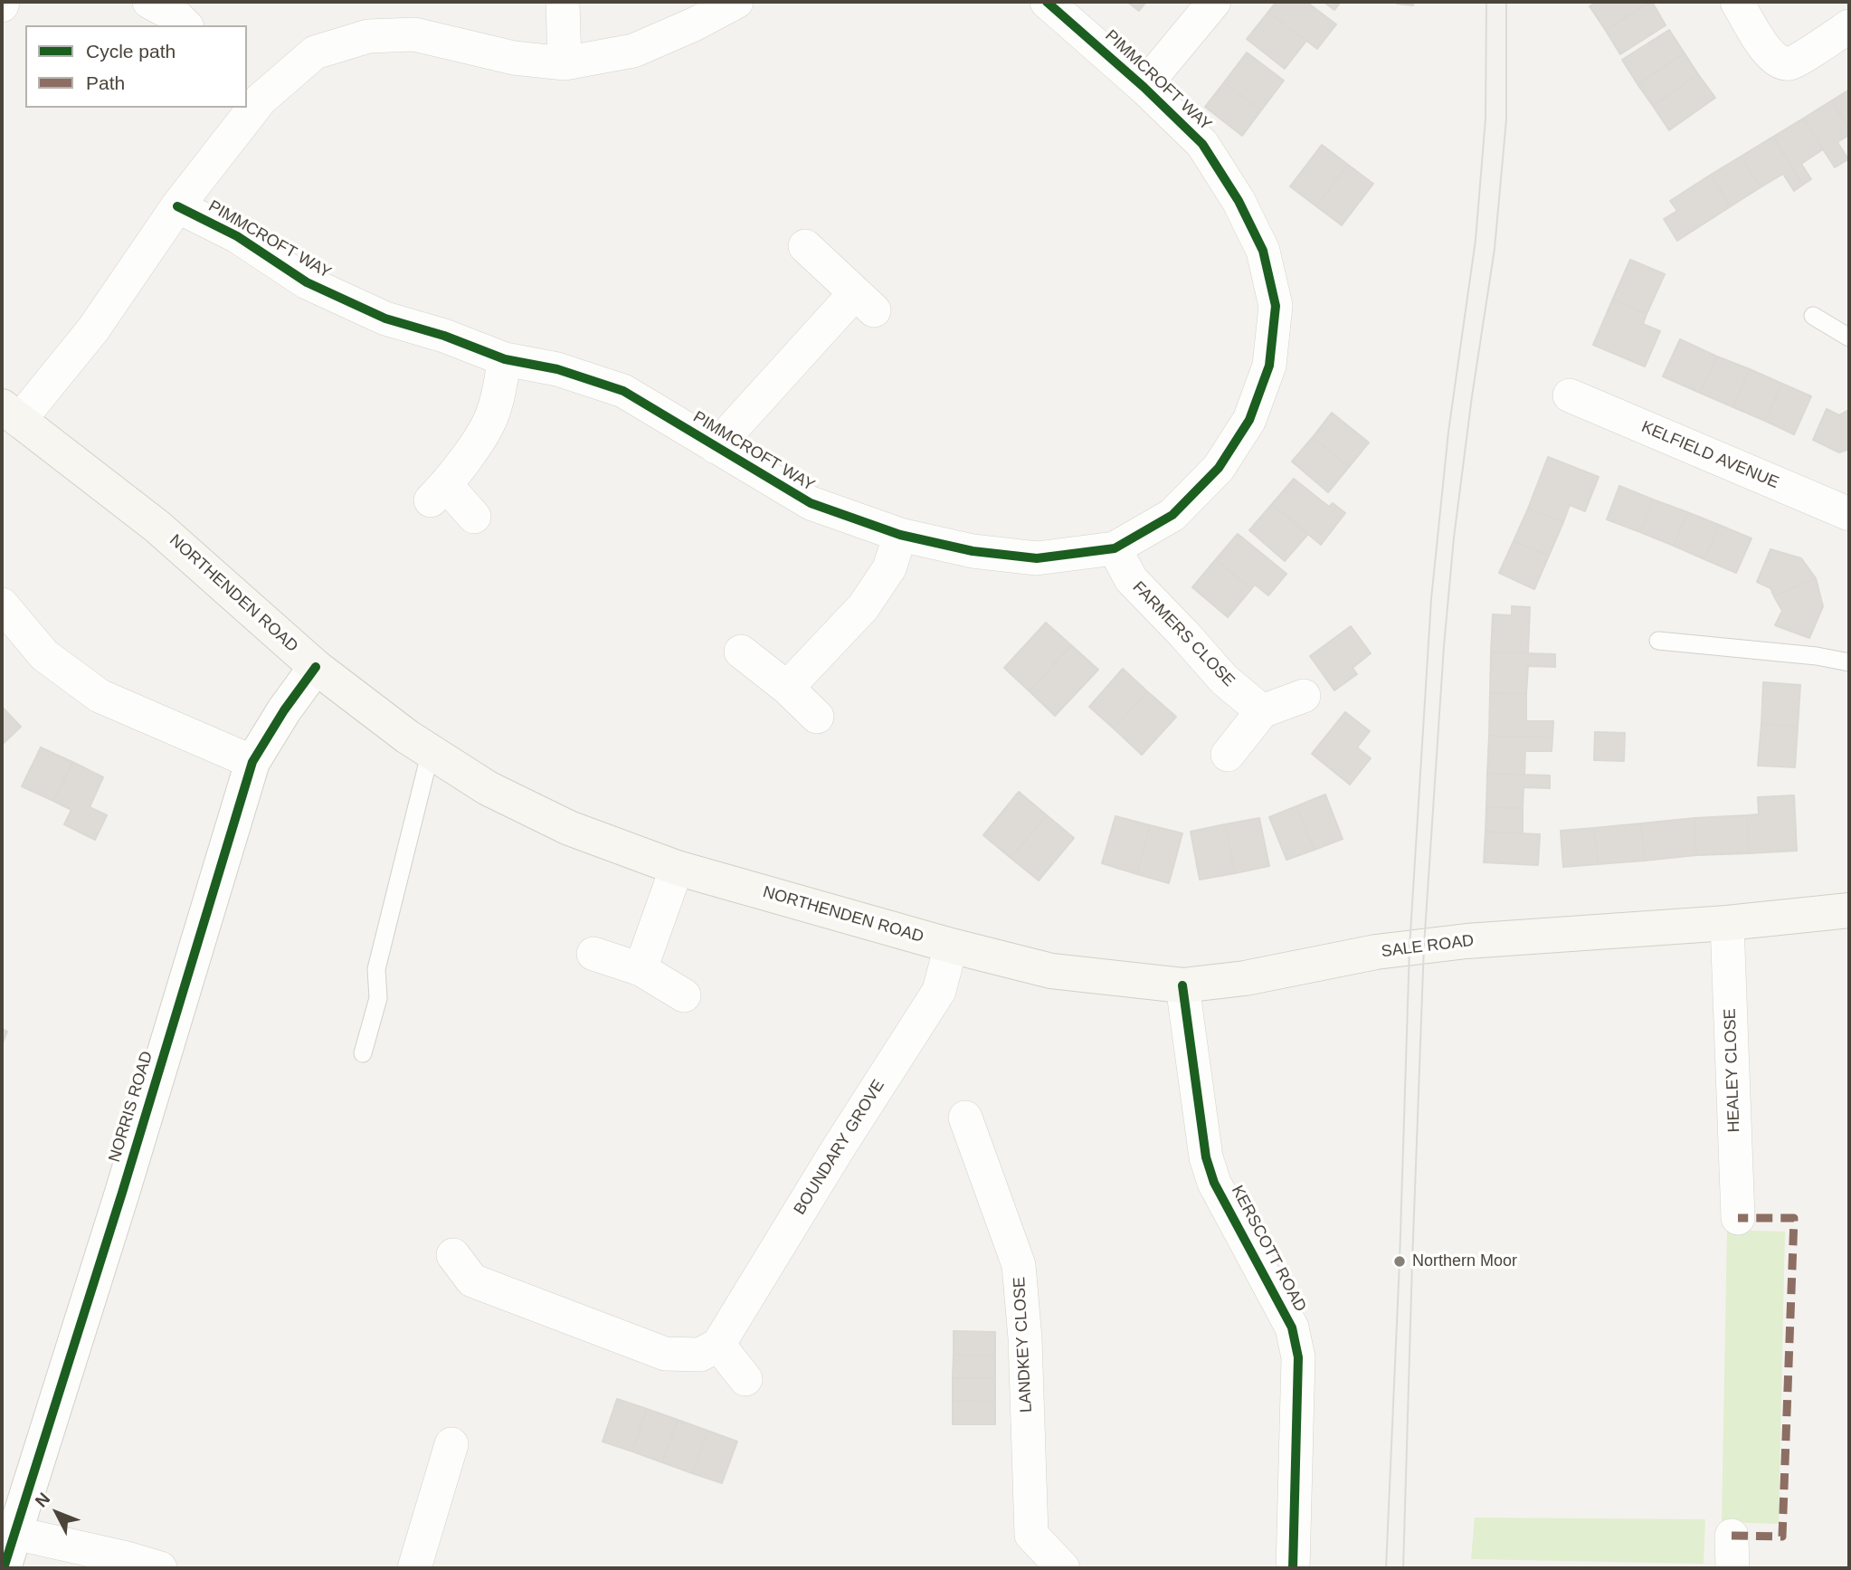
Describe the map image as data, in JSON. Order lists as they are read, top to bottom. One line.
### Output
{"streets":{"main road":["NORTHENDEN ROAD","SALE ROAD"],"street":["PIMMCROFT WAY","KELFIELD AVENUE","FARMERS CLOSE","HEALEY CLOSE","NORRIS ROAD","BOUNDARY GROVE","KERSCOTT ROAD","LANDKEY CLOSE"]},"crossings":[["PIMMCROFT WAY","FARMERS CLOSE"],["NORTHENDEN ROAD","SALE ROAD"],["NORTHENDEN ROAD","NORRIS ROAD"],["NORTHENDEN ROAD","BOUNDARY GROVE"],["SALE ROAD","HEALEY CLOSE"],["SALE ROAD","KERSCOTT ROAD"]],"places":["Northern Moor"],"legend":["Cycle path","Path"],"north":"top left"}
